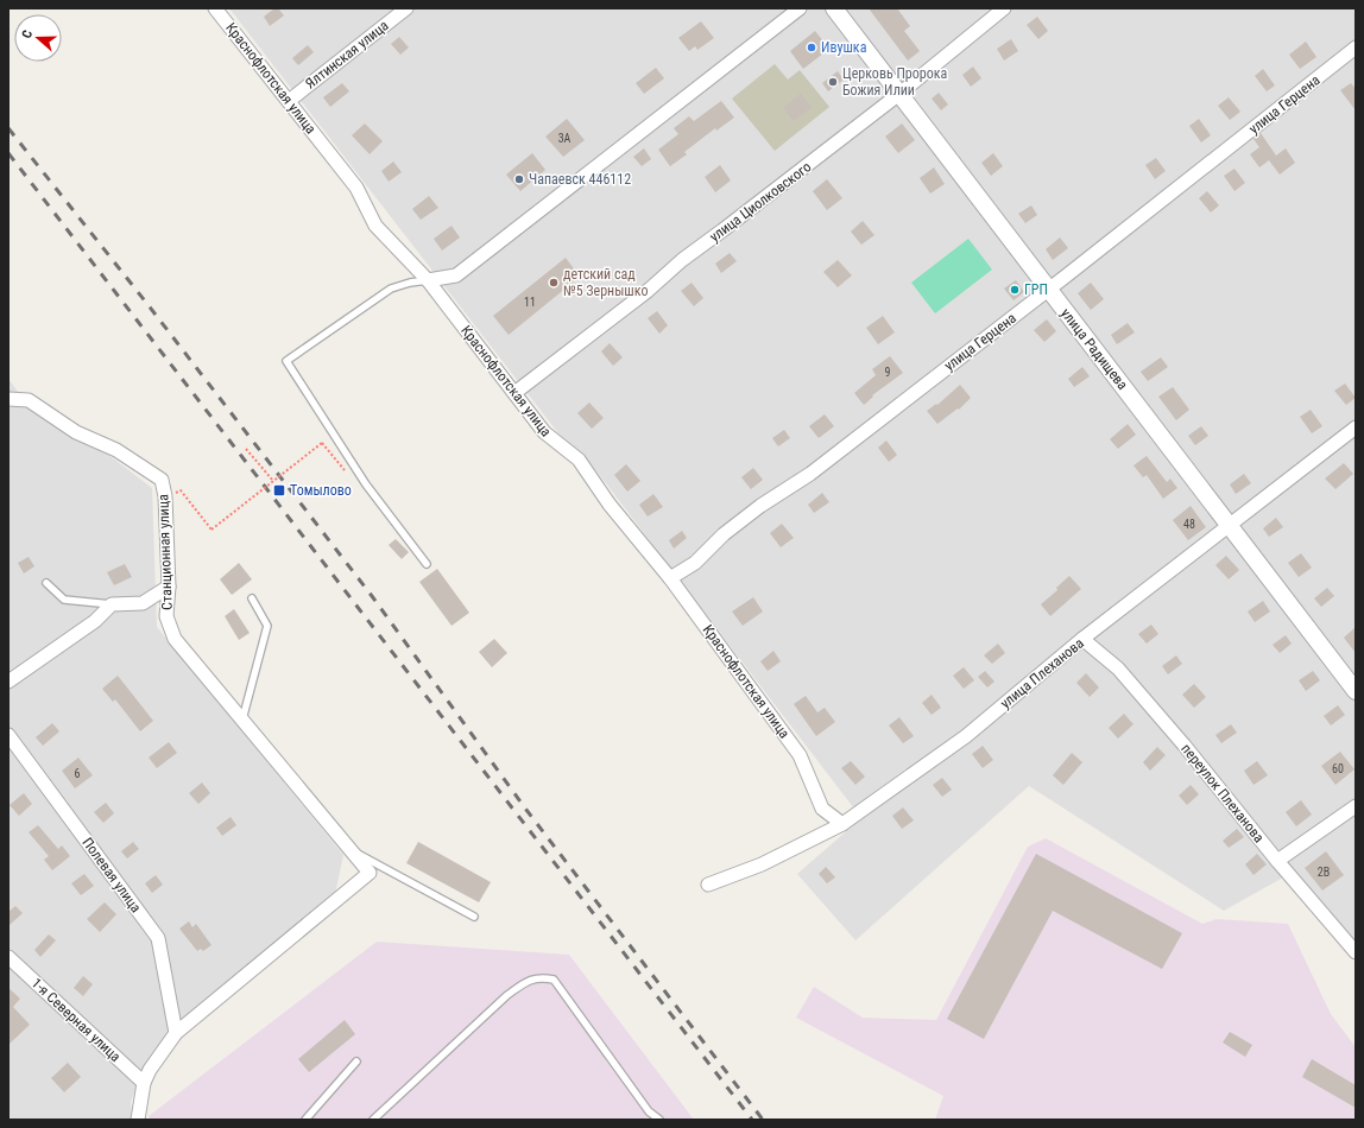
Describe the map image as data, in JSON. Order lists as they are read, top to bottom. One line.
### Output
{"streets":{"street":["Ялтинская улица","Краснофлотская улица","улица Герцена","улица Циолковского","улица Радищева","Станционная улица","улица Плеханова","переулок Плеханова","Полевая улица","1-я Северная улица"]},"crossings":[["Ялтинская улица","Краснофлотская улица"],["Краснофлотская улица","улица Герцена"],["Краснофлотская улица","улица Циолковского"],["Краснофлотская улица","улица Плеханова"],["улица Герцена","улица Радищева"],["улица Циолковского","улица Радищева"],["улица Радищева","улица Плеханова"],["Станционная улица","Полевая улица"],["улица Плеханова","переулок Плеханова"]],"places":{"other":["Ивушка","Церковь Пророка Божия Илии","Чапаевск 446112","детский сад №5 Зернышко","ГРП"],"transit":["Томылово"]},"house_numbers":["3А","11","9","48","60","6","2В"],"north":"left"}
